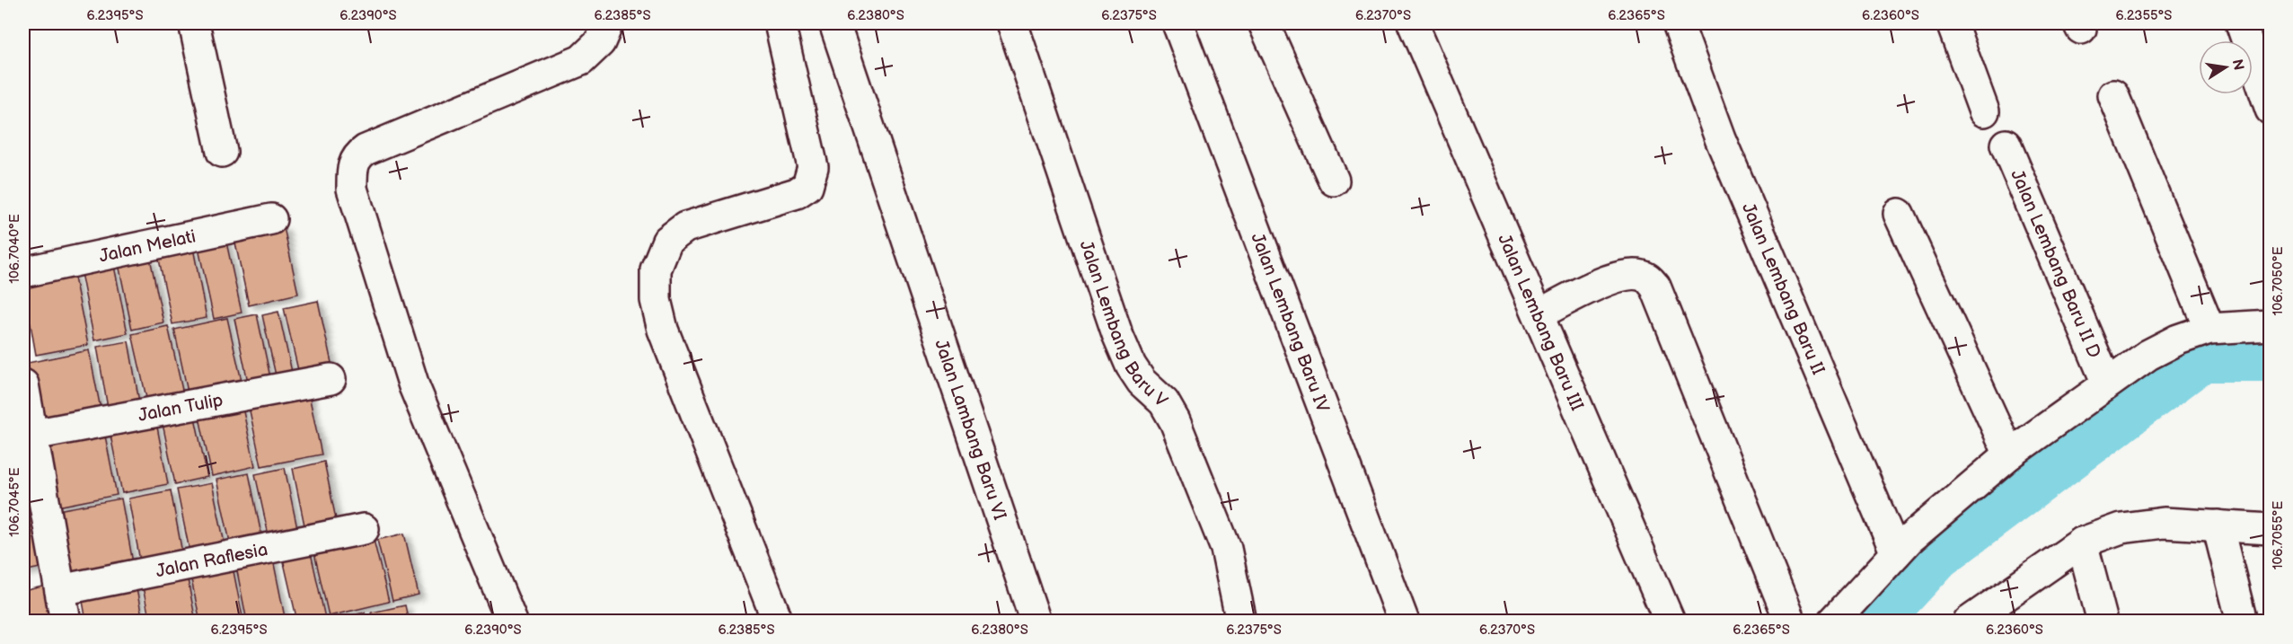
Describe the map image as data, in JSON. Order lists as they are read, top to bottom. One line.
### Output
{"streets":{"street":["Jalan Melati","Jalan Lembang Baru II D","Jalan Lembang Baru II","Jalan Lembang Baru IV","Jalan Lembang Baru III","Jalan Lembang Baru V","Jalan Tulip","Jalan Lambang Baru VI","Jalan Raflesia"]},"north":"right","coordinates":["6.2395°S","6.2390°S","6.2385°S","6.2380°S","6.2375°S","6.2370°S","6.2365°S","6.2360°S","6.2355°S","106.7040°E","106.7050°E","106.7045°E","106.7055°E"]}
